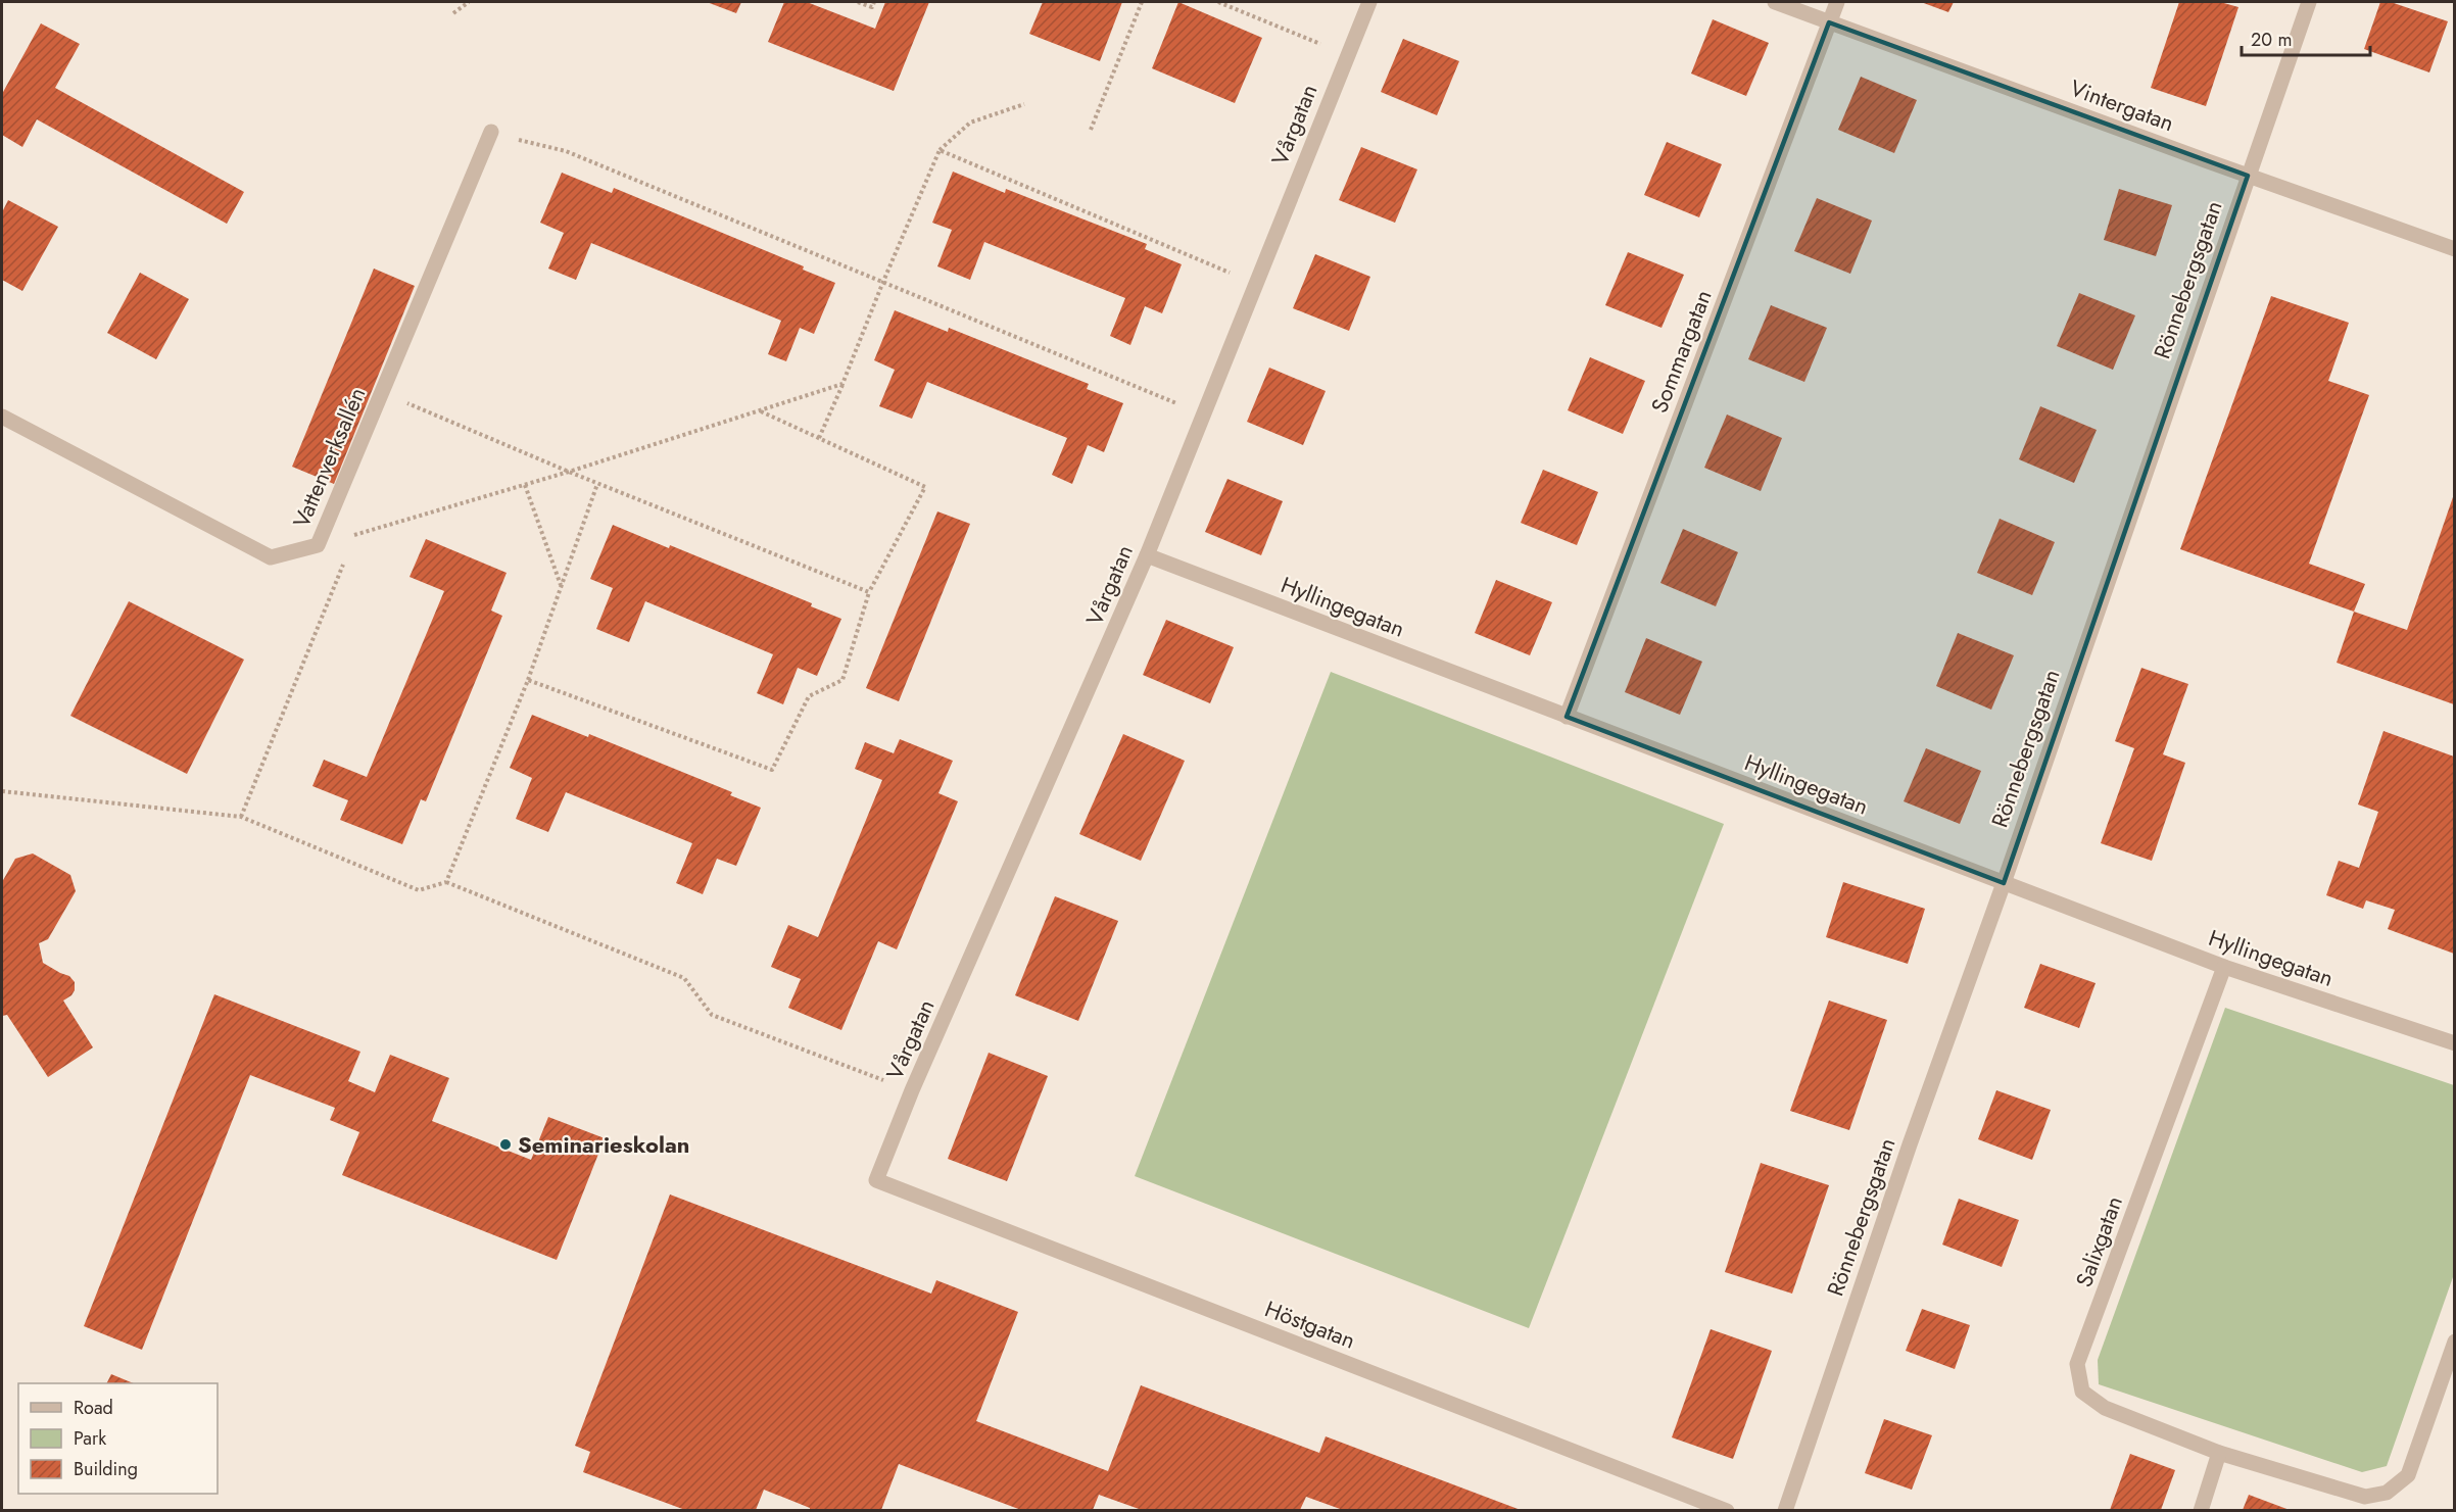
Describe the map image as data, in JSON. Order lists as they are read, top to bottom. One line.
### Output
{"streets":{"street":["Vintergatan","Vårgatan","Rönnebergsgatan","Sommargatan","Vattenverksallén","Hyllingegatan","Salixgatan","Höstgatan"]},"crossings":[["Vintergatan","Rönnebergsgatan"],["Vintergatan","Sommargatan"],["Vårgatan","Hyllingegatan"],["Vårgatan","Höstgatan"],["Rönnebergsgatan","Hyllingegatan"],["Sommargatan","Hyllingegatan"],["Hyllingegatan","Salixgatan"]],"places":["Seminarieskolan"],"legend":["Road","Park","Building"],"scale_bar":"20 m"}
